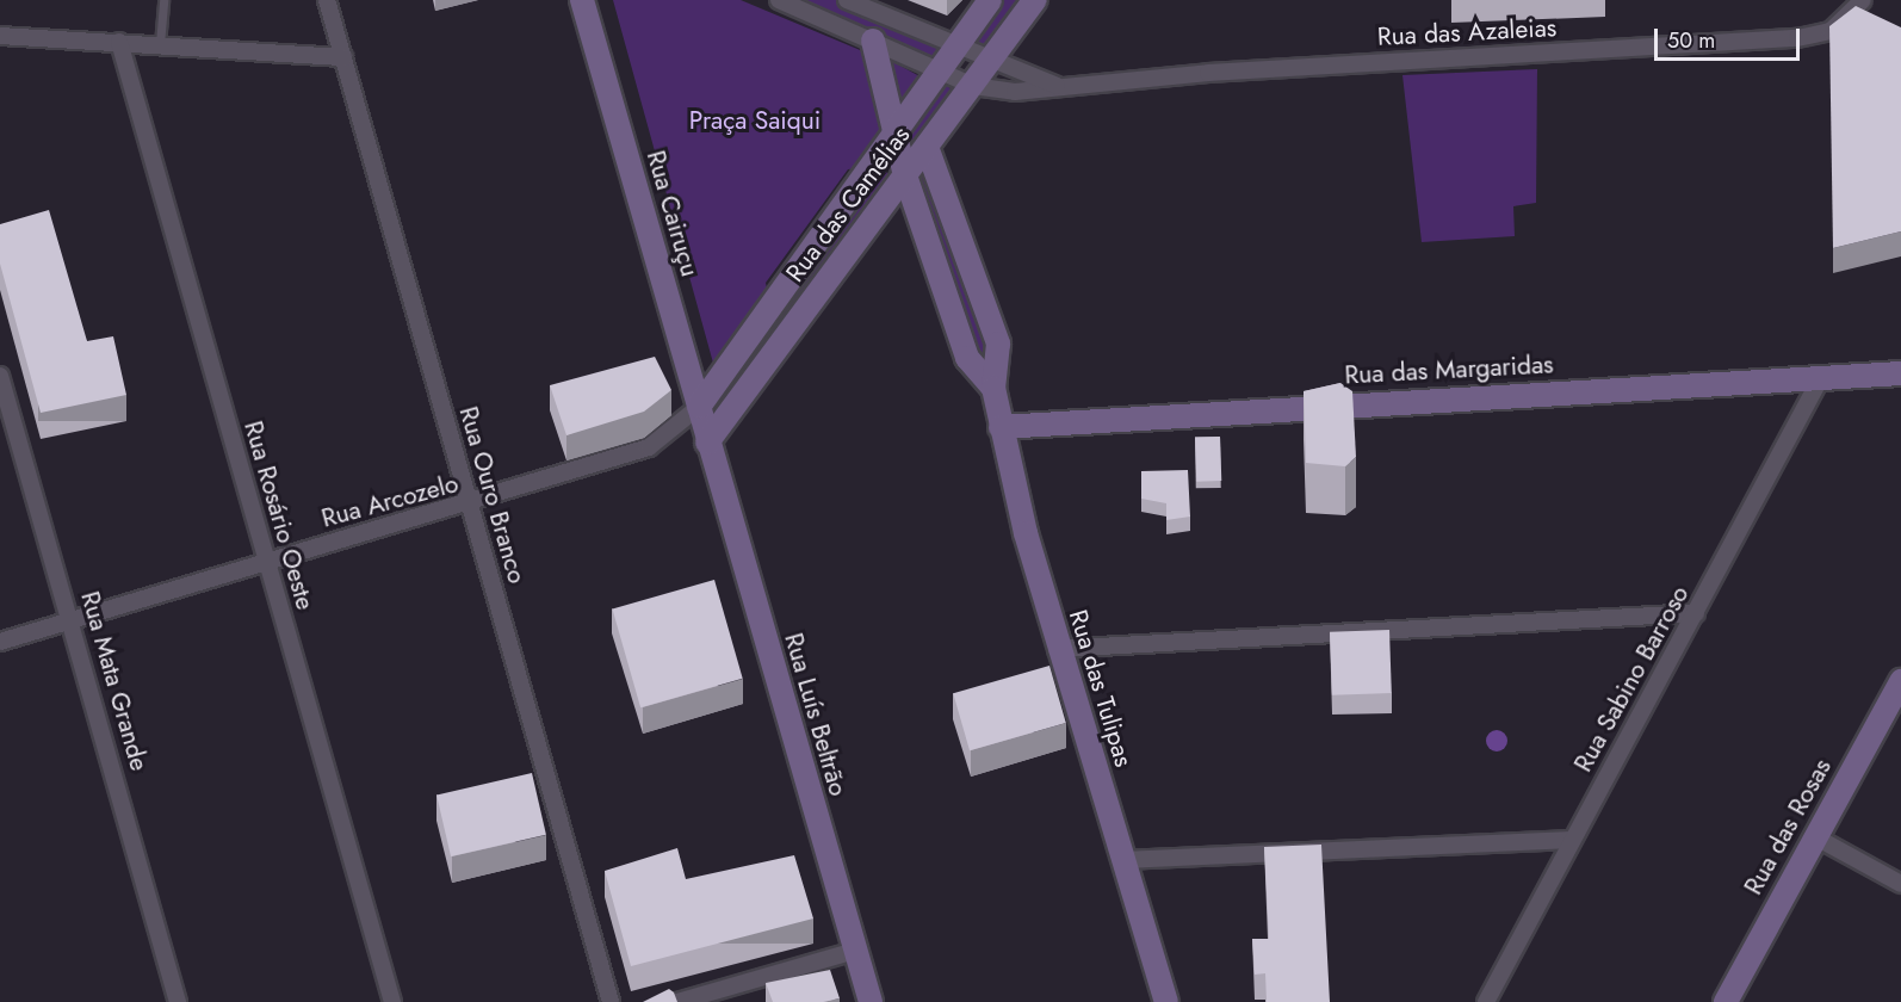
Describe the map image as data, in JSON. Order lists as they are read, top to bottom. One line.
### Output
{"streets":{"street":["Rua das Azaleias","Rua das Camélias","Rua Cairuçu","Rua das Margaridas","Rua Ouro Branco","Rua Arcozelo","Rua Rosário Oeste","Rua Sabino Barroso","Rua Mata Grande","Rua das Tulipas","Rua Luís Beltrão","Rua das Rosas"]},"crossings":[["Rua das Azaleias","Rua das Camélias"],["Rua das Camélias","Rua Cairuçu"],["Rua das Camélias","Rua Arcozelo"],["Rua das Camélias","Rua das Tulipas"],["Rua das Camélias","Rua Luís Beltrão"],["Rua Cairuçu","Rua Arcozelo"],["Rua Cairuçu","Rua Luís Beltrão"],["Rua das Margaridas","Rua Sabino Barroso"],["Rua das Margaridas","Rua das Tulipas"],["Rua Ouro Branco","Rua Arcozelo"],["Rua Arcozelo","Rua Rosário Oeste"],["Rua Arcozelo","Rua Mata Grande"]],"parks":["Praça Saiqui"],"scale_bar":"50 m"}
